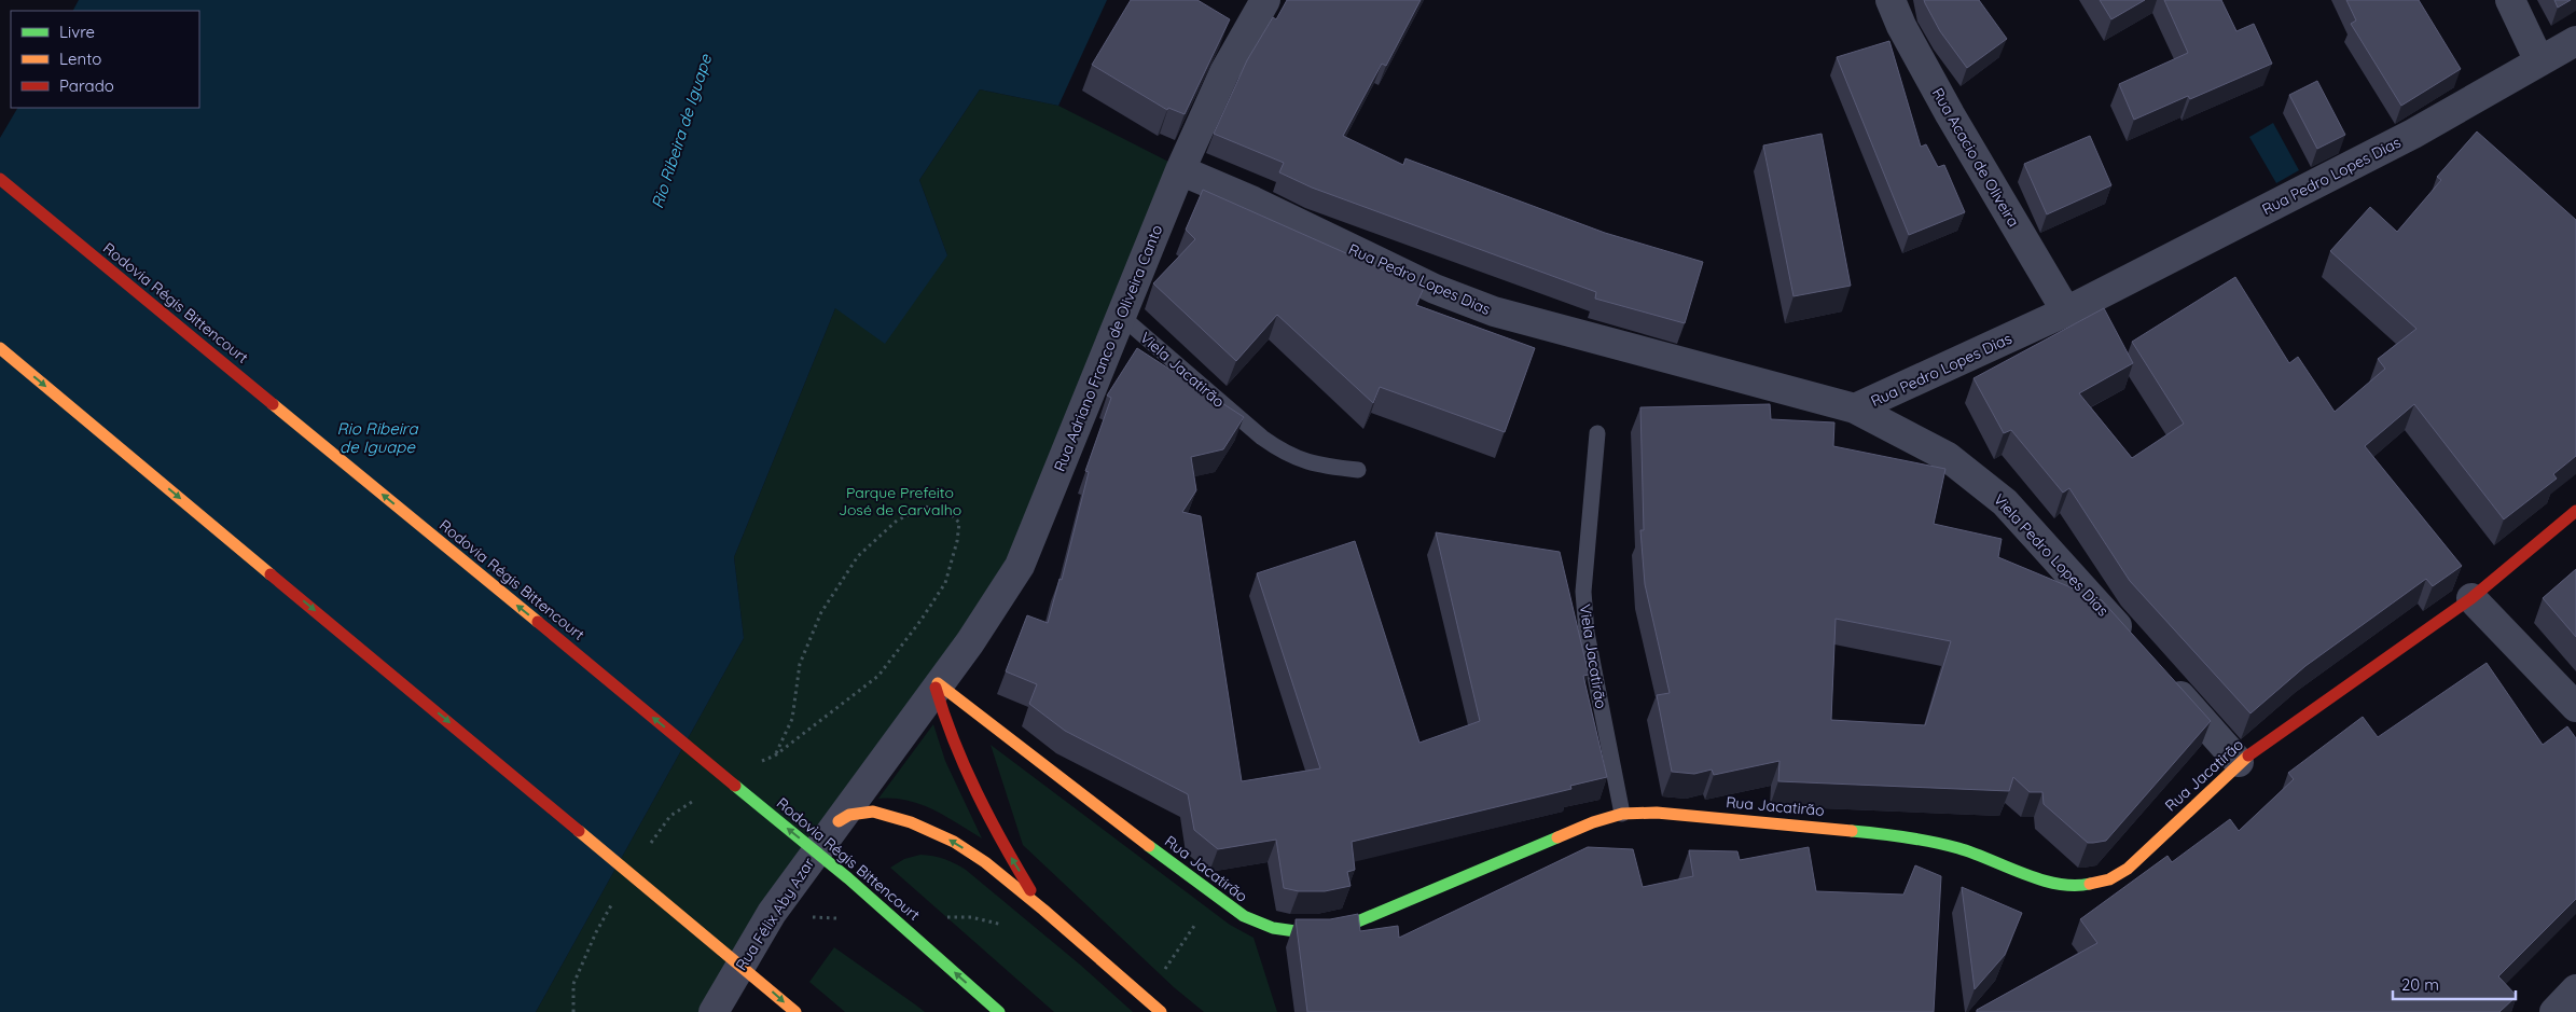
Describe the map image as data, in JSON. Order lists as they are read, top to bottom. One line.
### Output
{"streets":{"main road":["Rodovia Régis Bittencourt","Rua Jacatirão"],"street":["Rua Acacio de Oliveira","Rua Pedro Lopes Dias","Rua Adriano Franco de Oliveira Canto","Viela Pedro Lopes Dias","Rua Félix Aby Azar"],"lane":["Viela Jacatirão"]},"crossings":[["Rua Acacio de Oliveira","Rua Pedro Lopes Dias"],["Rua Pedro Lopes Dias","Rua Adriano Franco de Oliveira Canto"],["Rua Pedro Lopes Dias","Viela Pedro Lopes Dias"],["Rua Adriano Franco de Oliveira Canto","Viela Jacatirão"],["Rua Adriano Franco de Oliveira Canto","Rua Jacatirão"],["Rua Adriano Franco de Oliveira Canto","Rua Félix Aby Azar"],["Viela Jacatirão","Rua Jacatirão"],["Rua Jacatirão","Rua Félix Aby Azar"]],"one_way":["Rodovia Régis Bittencourt"],"water":["Rio Ribeira de Iguape"],"parks":["Parque Prefeito José de Carvalho"],"legend":["Livre","Lento","Parado"],"scale_bar":"20 m"}
